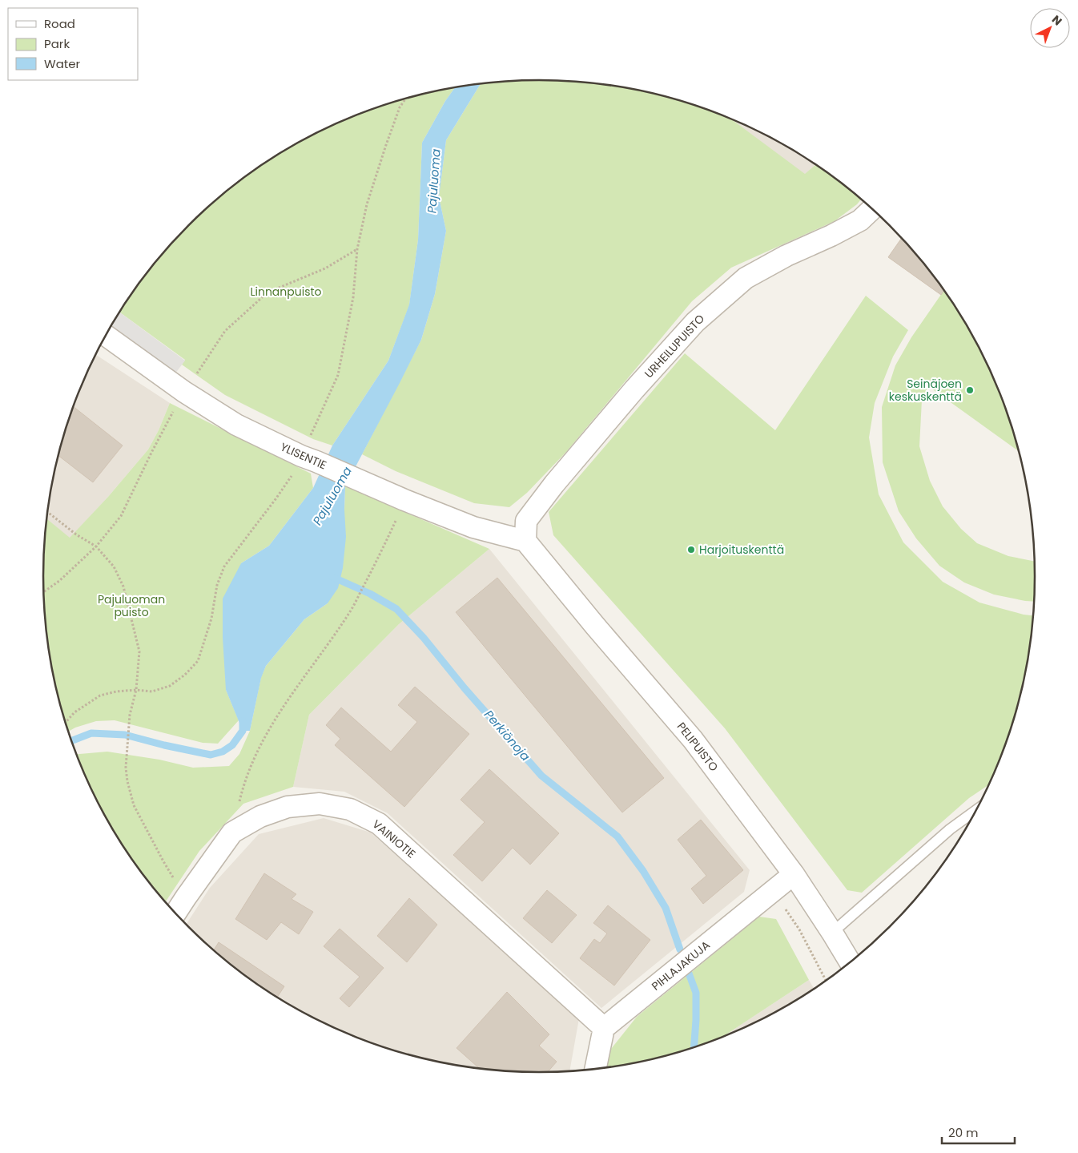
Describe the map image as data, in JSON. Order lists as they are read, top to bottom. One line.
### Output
{"streets":{"street":["URHEILUPUISTO","YLISENTIE","PELIPUISTO","VAINIOTIE","PIHLAJAKUJA"]},"crossings":[["URHEILUPUISTO","YLISENTIE"],["URHEILUPUISTO","PELIPUISTO"],["YLISENTIE","PELIPUISTO"],["PELIPUISTO","PIHLAJAKUJA"],["VAINIOTIE","PIHLAJAKUJA"]],"water":["Pajuluoma","Perkiönoja"],"parks":["Linnanpuisto","Pajuluoman puisto"],"places":["Seinäjoen keskuskenttä","Harjoituskenttä"],"legend":["Road","Park","Water"],"scale_bar":"20 m","north":"top right"}
